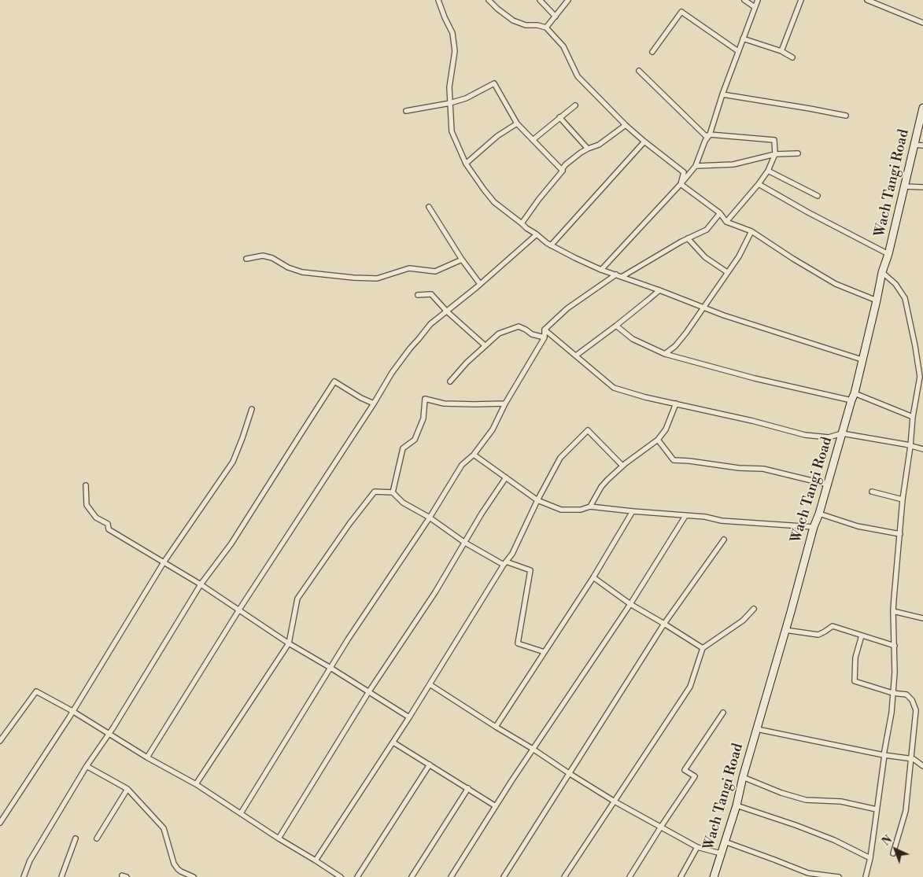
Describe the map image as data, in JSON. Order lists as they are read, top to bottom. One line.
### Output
{"streets":{"main road":["Wach Tangi Road"]},"north":"top left"}
